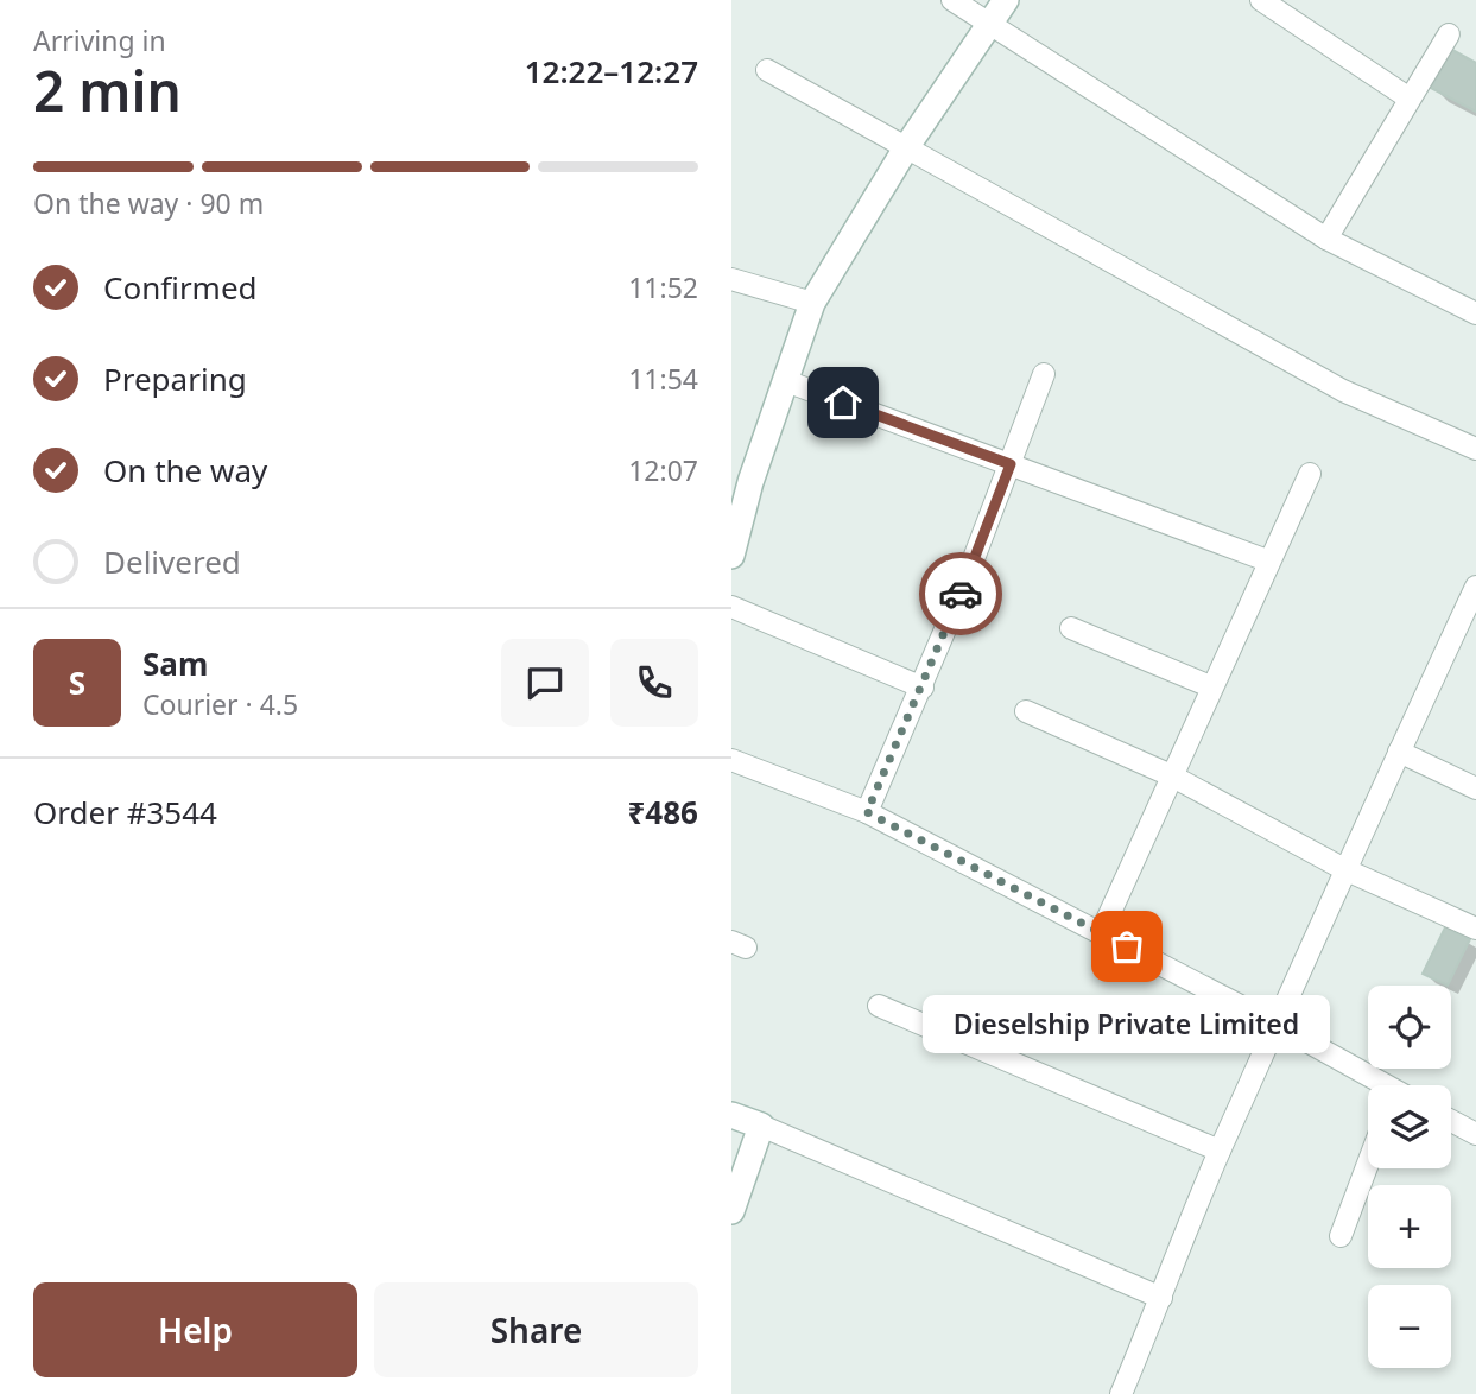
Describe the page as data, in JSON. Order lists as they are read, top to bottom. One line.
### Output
{"places":["Dieselship Private Limited"],"page":{"heading":["2 min","Arriving in","12:22–12:27"],"panel":["Sam","Courier · 4.5","Order #3544","₹486"],"bar":"On the way · 90 m","list":[["Confirmed","11:52"],["Preparing","11:54"],["On the way","12:07"],"Delivered"],"round":"S","map_buttons":["+","−"],"bubble":"Dieselship Private Limited","buttons":["Help","Share"]}}
